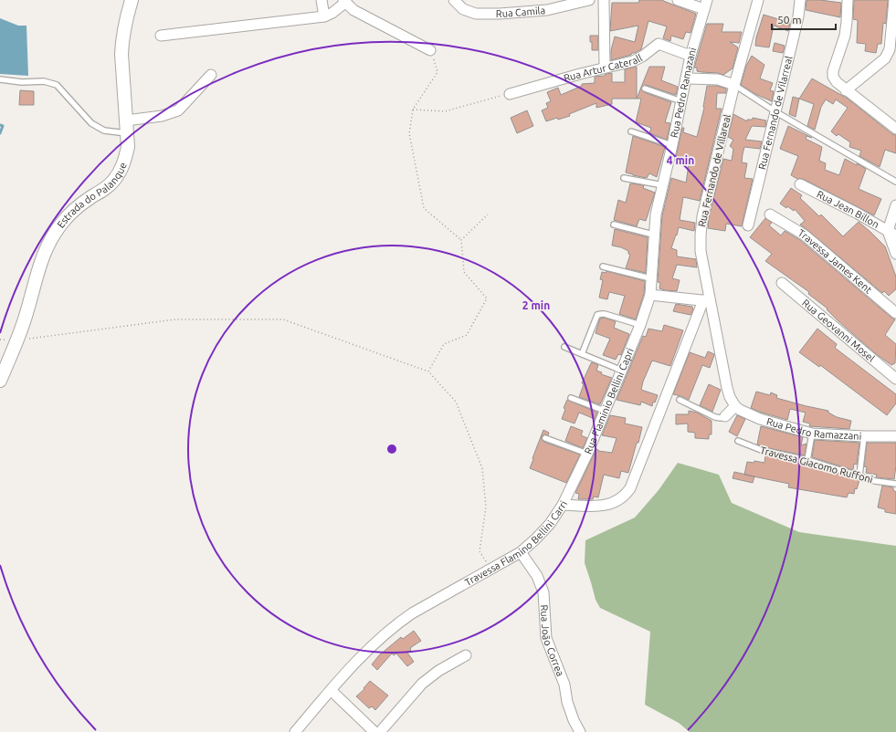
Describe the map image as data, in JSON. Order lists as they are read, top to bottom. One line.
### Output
{"streets":{"street":["Rua Camila","Rua Artur Caterall","Rua Pedro Ramazani","Rua Fernando de Vilarreal","Rua Fernando de Villareal","Estrada do Palanque","Rua Jean Billon","Travessa James Kent","Rua Geovanni Mosel","Rua Flaminio Bellini Capri","Rua Pedro Ramazzani","Travessa Flamino Bellini Carri","Rua João Correa"],"lane":["Travessa Giacomo Ruffoni"]},"crossings":[["Rua Artur Caterall","Rua Pedro Ramazani"],["Rua Pedro Ramazani","Rua Flaminio Bellini Capri"],["Rua Fernando de Villareal","Rua Pedro Ramazzani"],["Rua Fernando de Villareal","Travessa Flamino Bellini Carri"],["Rua Flaminio Bellini Capri","Travessa Flamino Bellini Carri"],["Travessa Flamino Bellini Carri","Rua João Correa"]],"scale_bar":"50 m","rings":["4 min","2 min"]}
